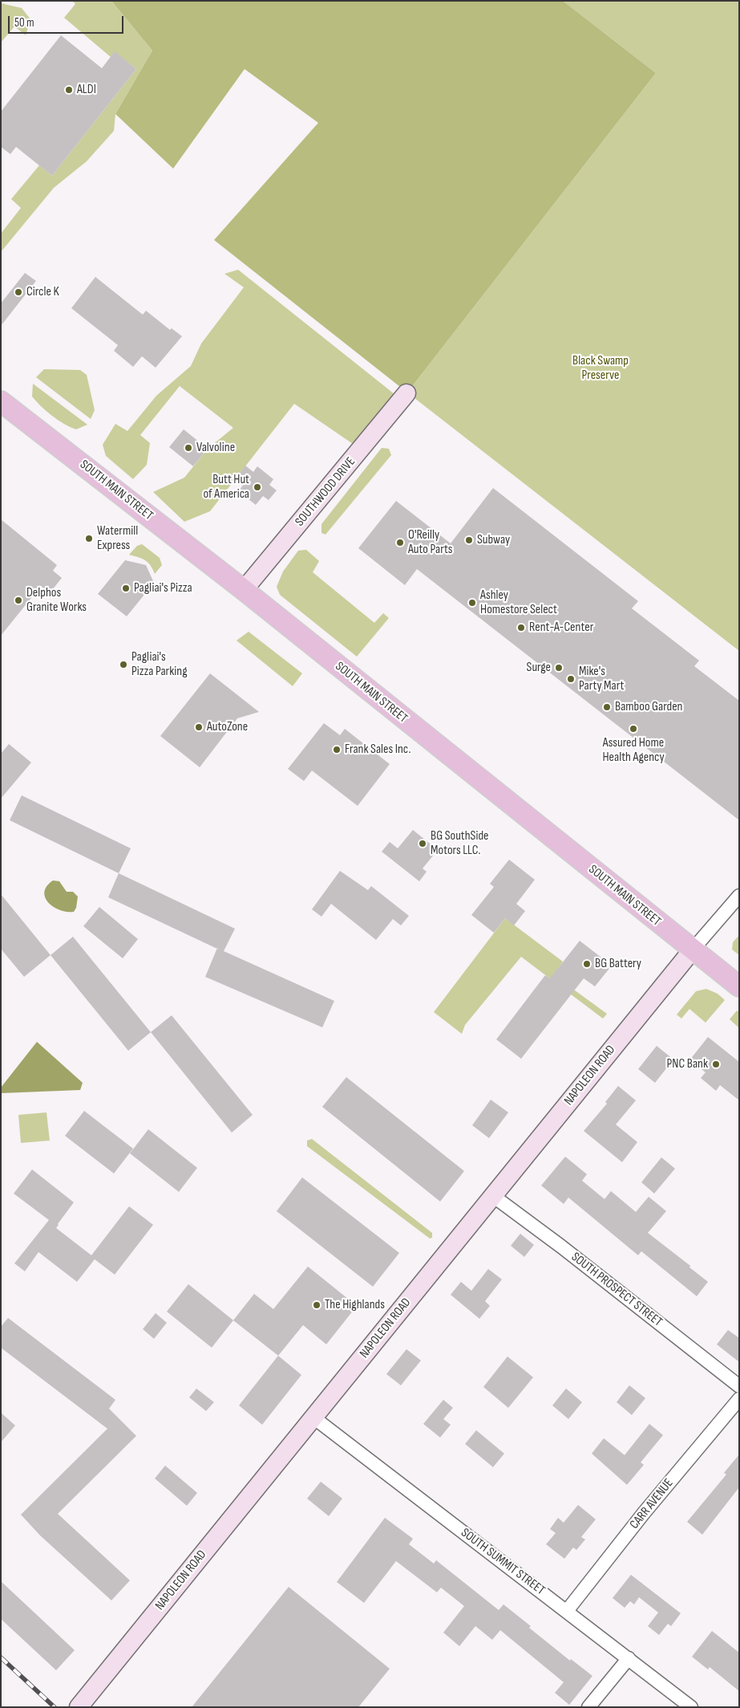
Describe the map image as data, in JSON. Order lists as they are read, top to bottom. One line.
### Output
{"streets":{"main road":["SOUTH MAIN STREET","SOUTHWOOD DRIVE","NAPOLEON ROAD"],"street":["SOUTH PROSPECT STREET","CARR AVENUE","SOUTH SUMMIT STREET"]},"crossings":[["SOUTH MAIN STREET","SOUTHWOOD DRIVE"],["SOUTH MAIN STREET","NAPOLEON ROAD"],["NAPOLEON ROAD","SOUTH PROSPECT STREET"],["NAPOLEON ROAD","SOUTH SUMMIT STREET"],["CARR AVENUE","SOUTH SUMMIT STREET"]],"parks":["Black Swamp Preserve"],"places":["ALDI","Circle K","Valvoline","Butt Hut of America","Watermill Express","Subway","O'Reilly Auto Parts","Pagliai's Pizza","Delphos Granite Works","Ashley Homestore Select","Rent-A-Center","Pagliai's Pizza Parking","Surge","Mike's Party Mart","Bamboo Garden","AutoZone","Assured Home Health Agency","Frank Sales Inc.","BG SouthSide Motors LLC.","BG Battery","PNC Bank","The Highlands"],"scale_bar":"50 m"}
